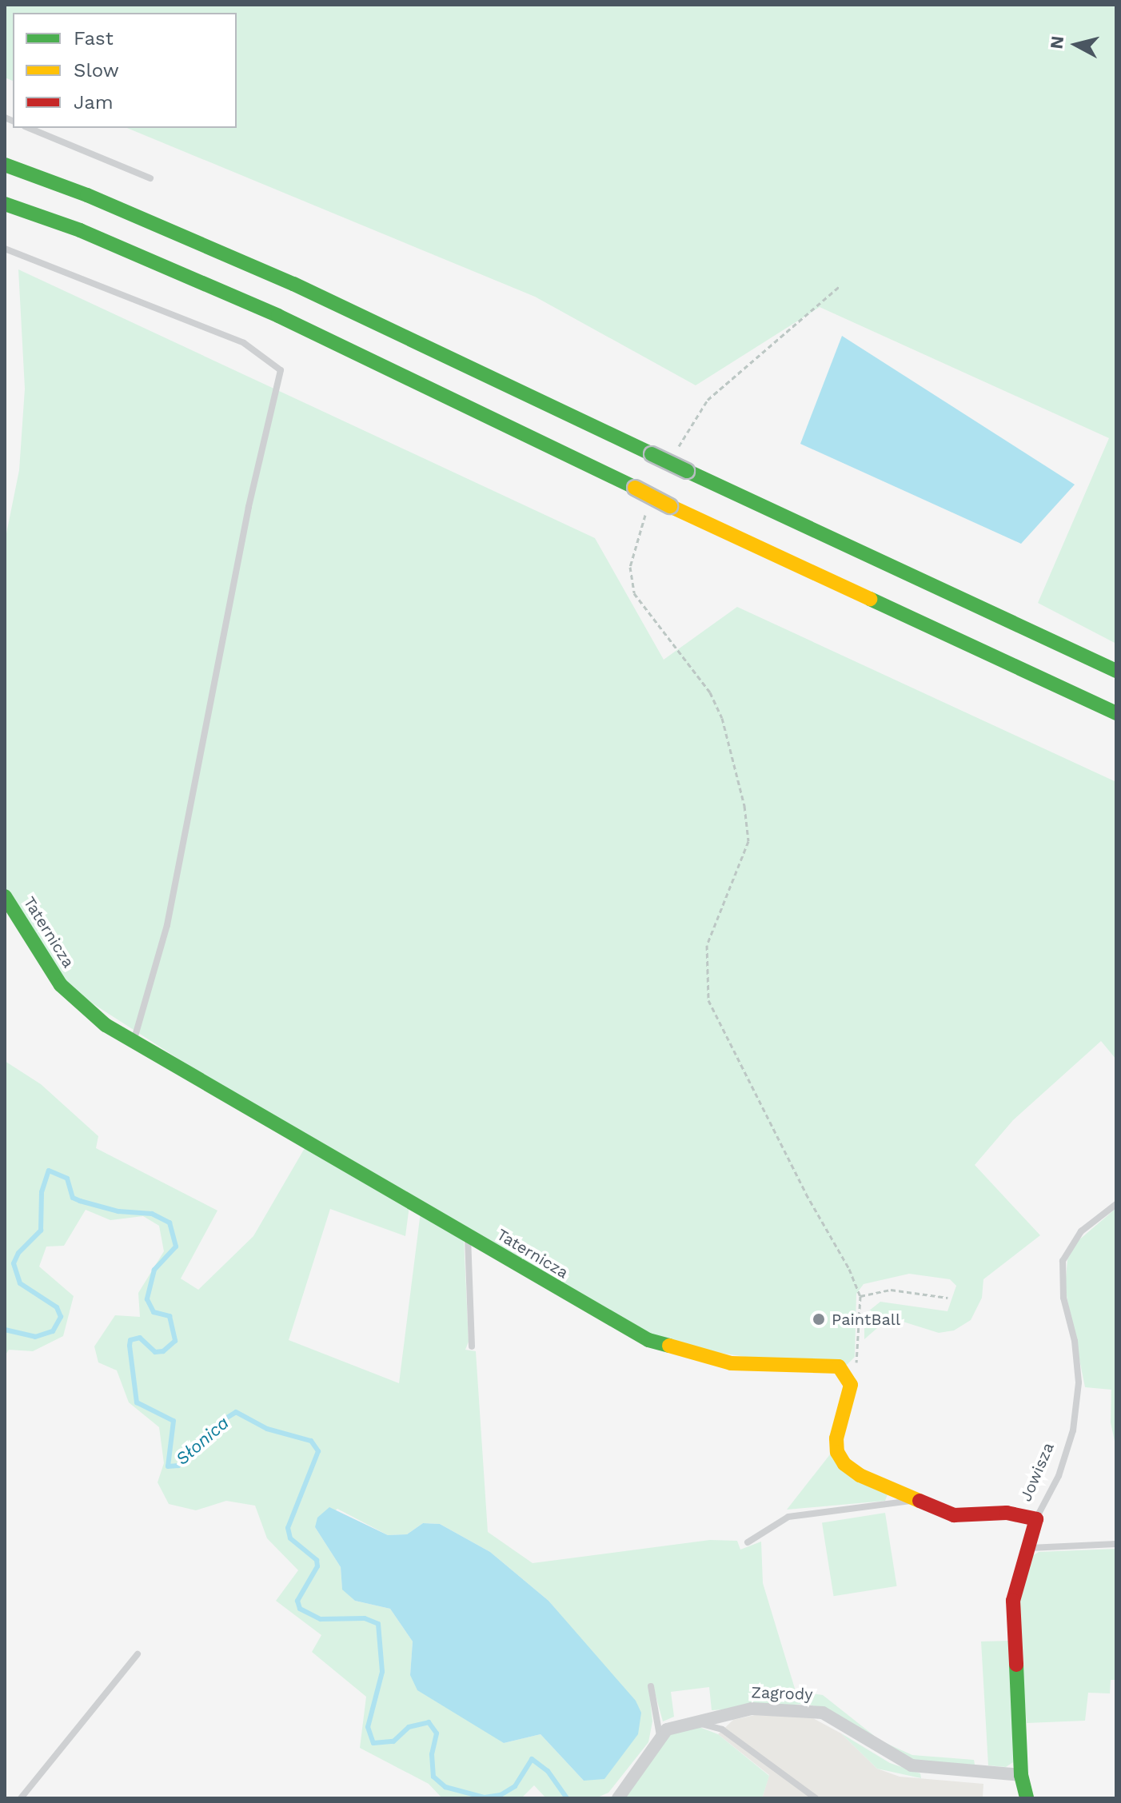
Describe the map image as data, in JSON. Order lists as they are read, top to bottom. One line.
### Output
{"streets":{"main road":["Taternicza","Jowisza"],"street":["Zagrody"]},"crossings":[["Jowisza","Zagrody"]],"water":["Słonica"],"places":["PaintBall"],"legend":["Fast","Slow","Jam"],"north":"left"}
